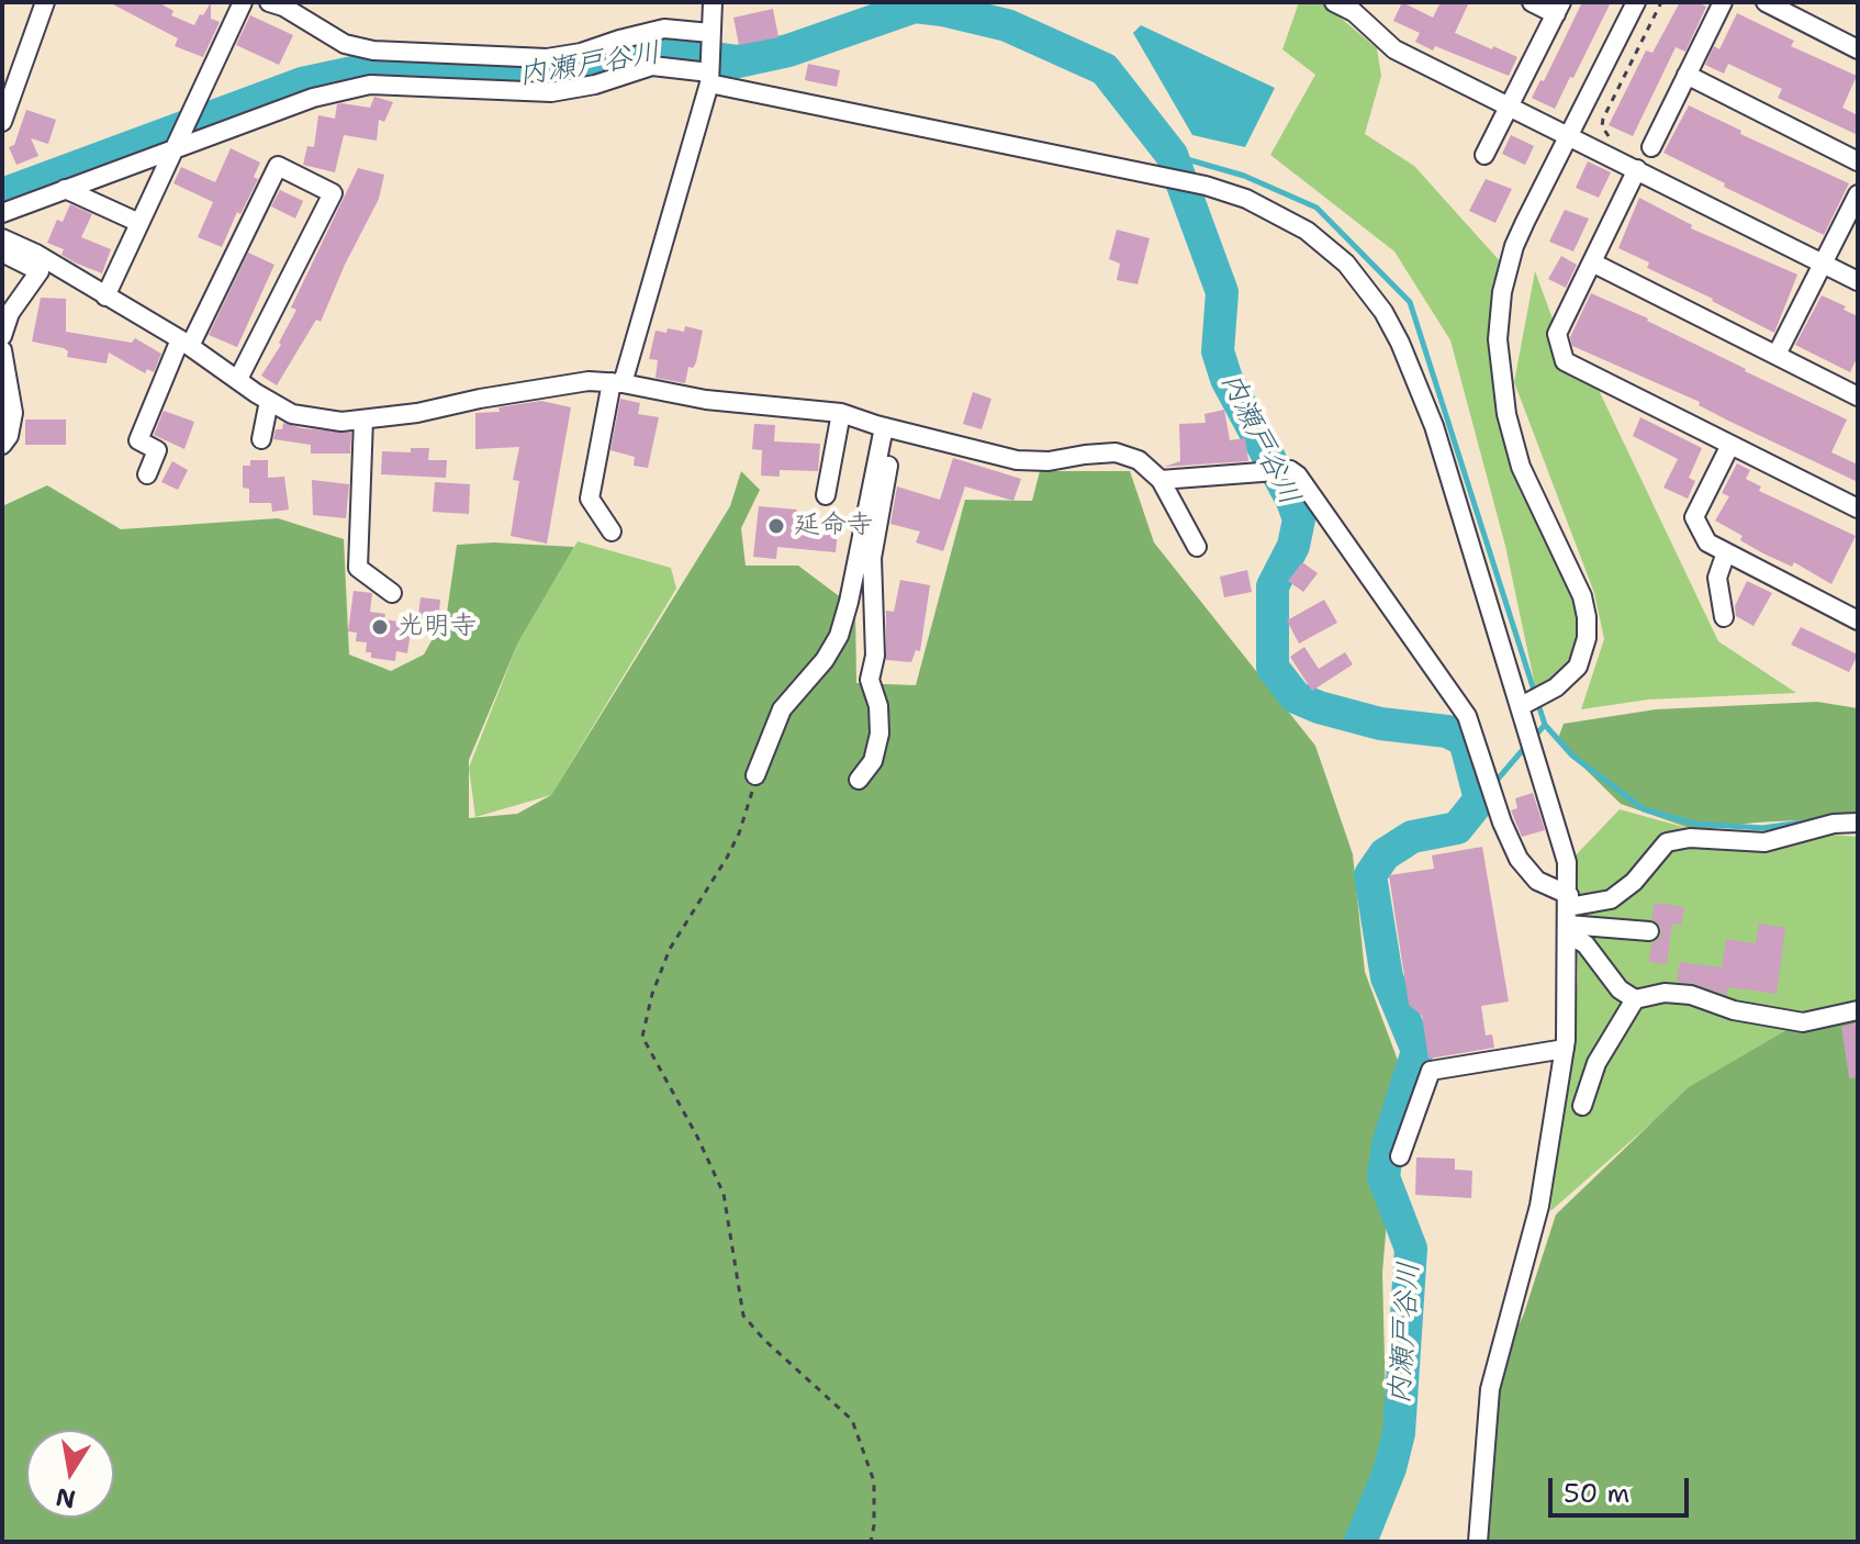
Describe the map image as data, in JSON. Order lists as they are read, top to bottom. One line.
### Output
{"water":["内瀬戸谷川"],"places":["延命寺","光明寺"],"scale_bar":"50 m","north":"bottom"}
